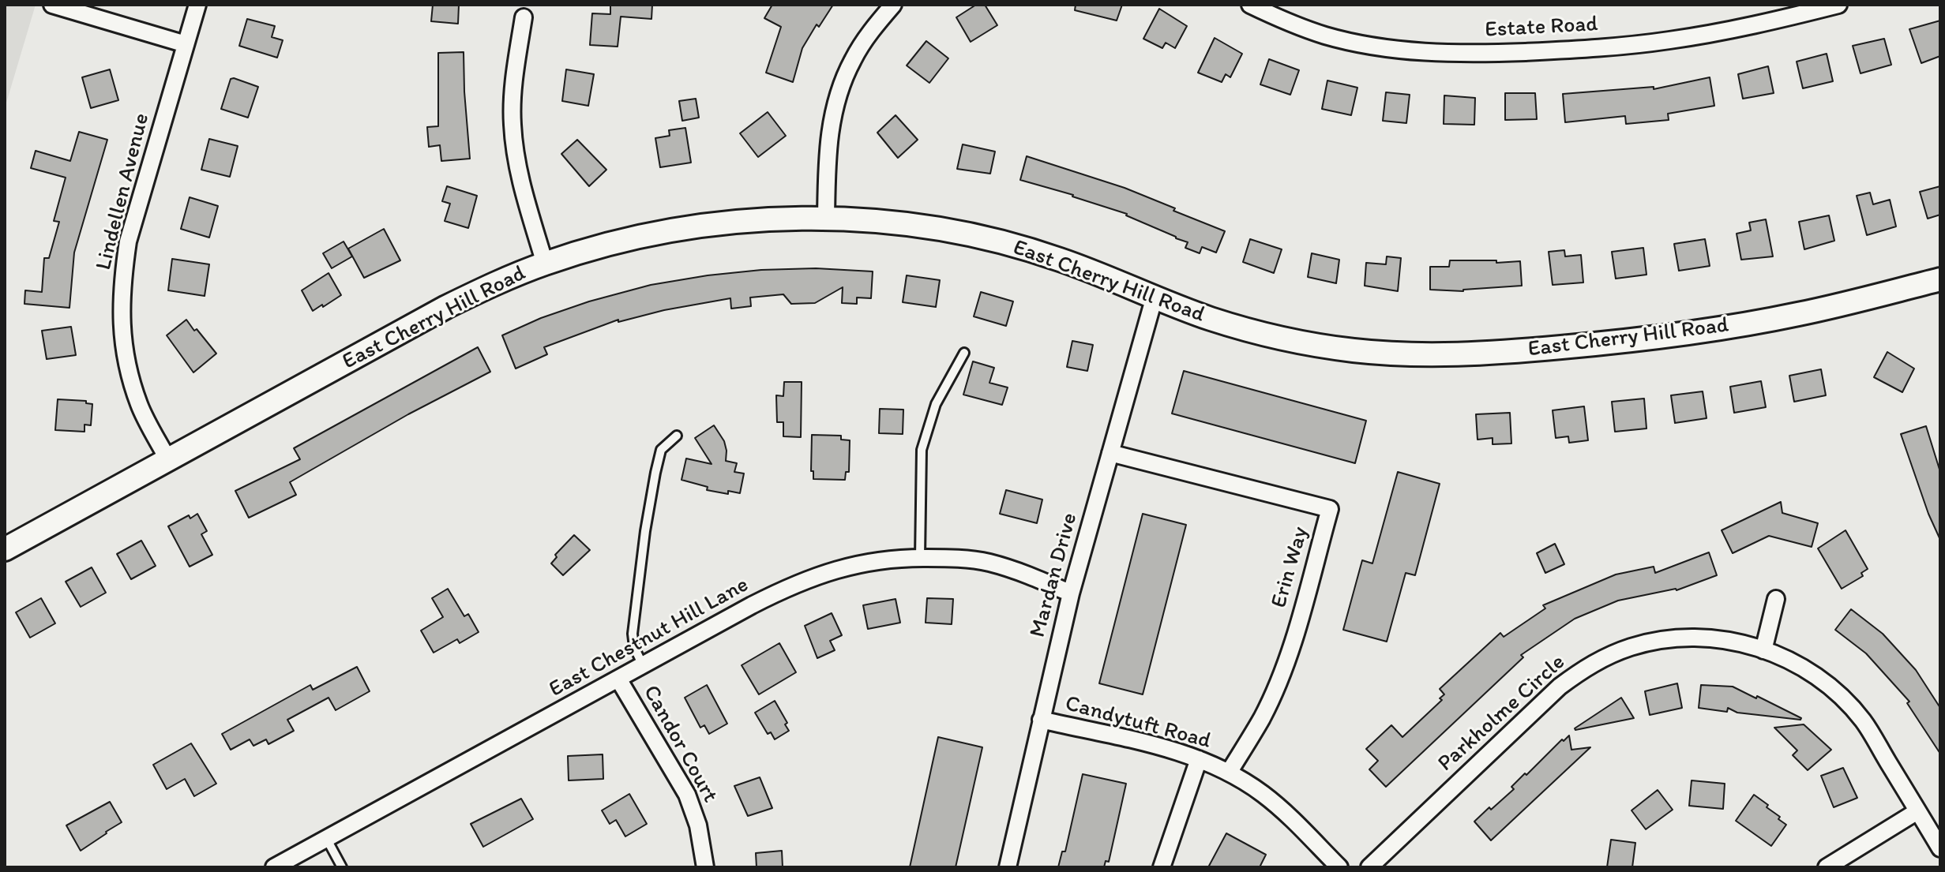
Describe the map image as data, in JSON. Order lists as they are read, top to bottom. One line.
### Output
{"streets":{"main road":["East Cherry Hill Road"],"street":["Estate Road","Lindellen Avenue","Erin Way","Mardan Drive","East Chestnut Hill Lane","Parkholme Circle","Candytuft Road","Candor Court"]},"crossings":[["Lindellen Avenue","East Cherry Hill Road"],["East Cherry Hill Road","Mardan Drive"],["Erin Way","Mardan Drive"],["Erin Way","Candytuft Road"],["Mardan Drive","East Chestnut Hill Lane"],["Mardan Drive","Candytuft Road"],["East Chestnut Hill Lane","Candor Court"]]}
